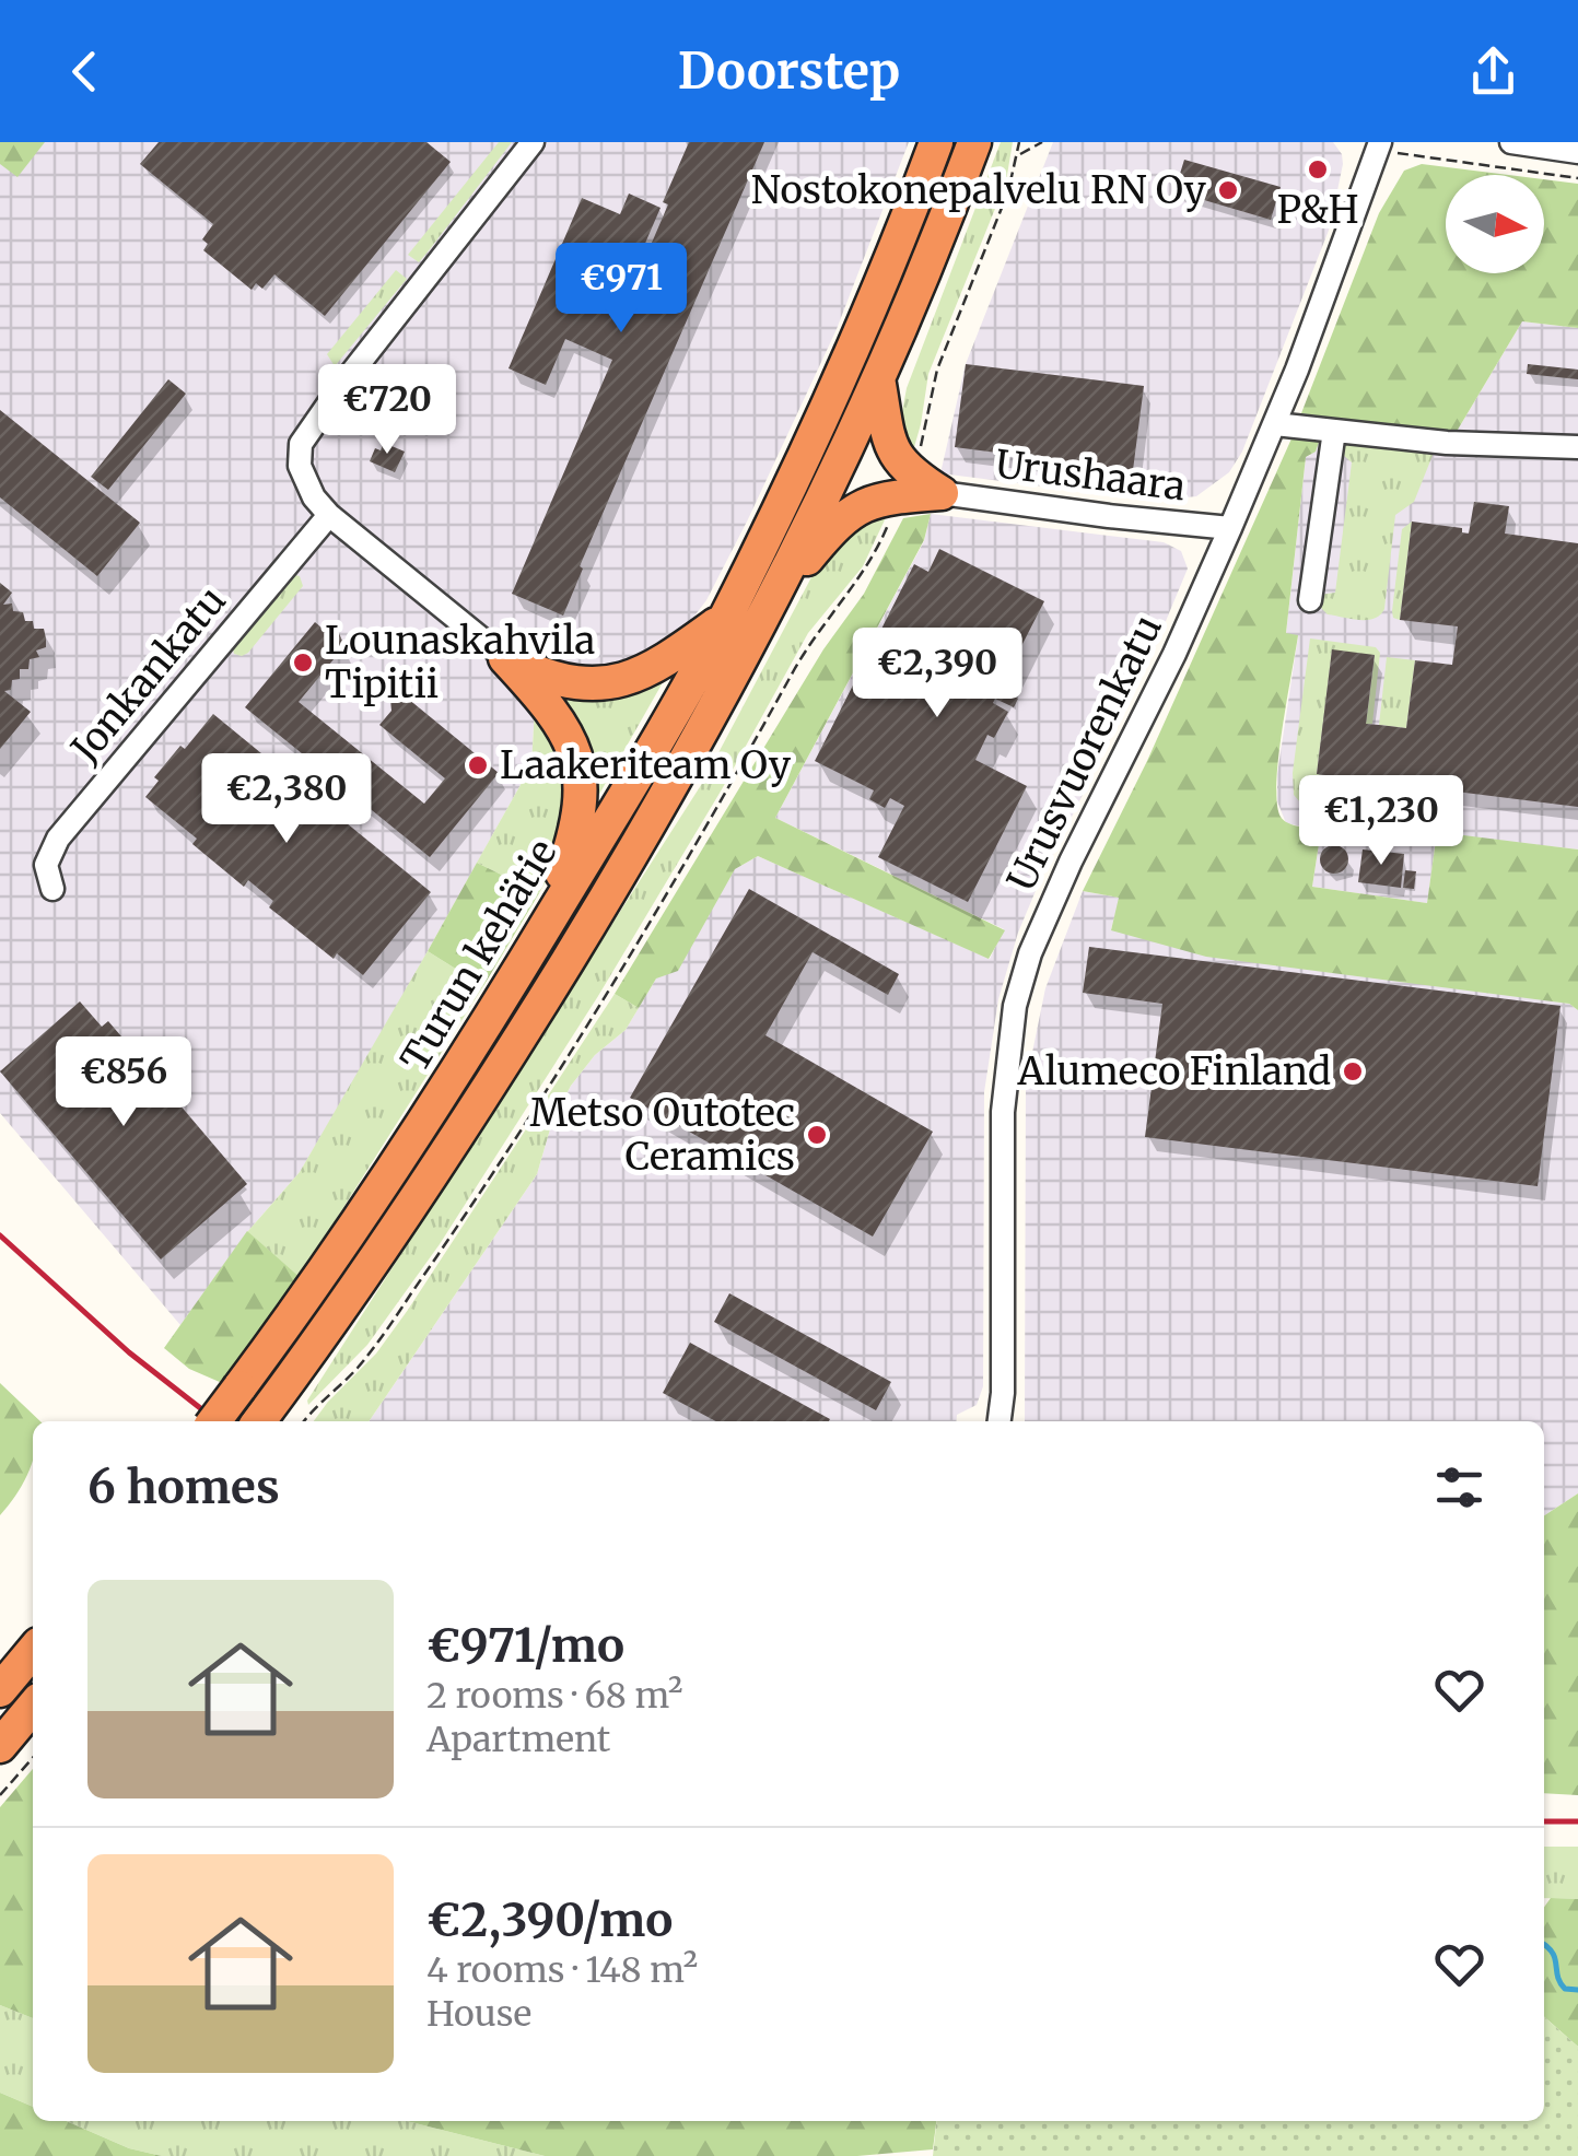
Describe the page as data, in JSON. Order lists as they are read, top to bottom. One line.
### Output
{"streets":{"highway":["Turun kehätie"],"street":["Urushaara","Jonkankatu","Urusvuorenkatu"]},"crossings":[["Urushaara","Urusvuorenkatu"]],"places":["P&H","Nostokonepalvelu RN Oy","Lounaskahvila Tipitii","Laakeriteam Oy","Alumeco Finland","Metso Outotec Ceramics"],"north":"right","page":{"header":"Doorstep","price":["€971","€720","€2,390","€2,380","€1,230","€856"],"heading":"6 homes","list":[{"name":"€971/mo","note":"2 rooms · 68 m² · Apartment"},{"name":"€2,390/mo","note":"4 rooms · 148 m² · House"}]}}
